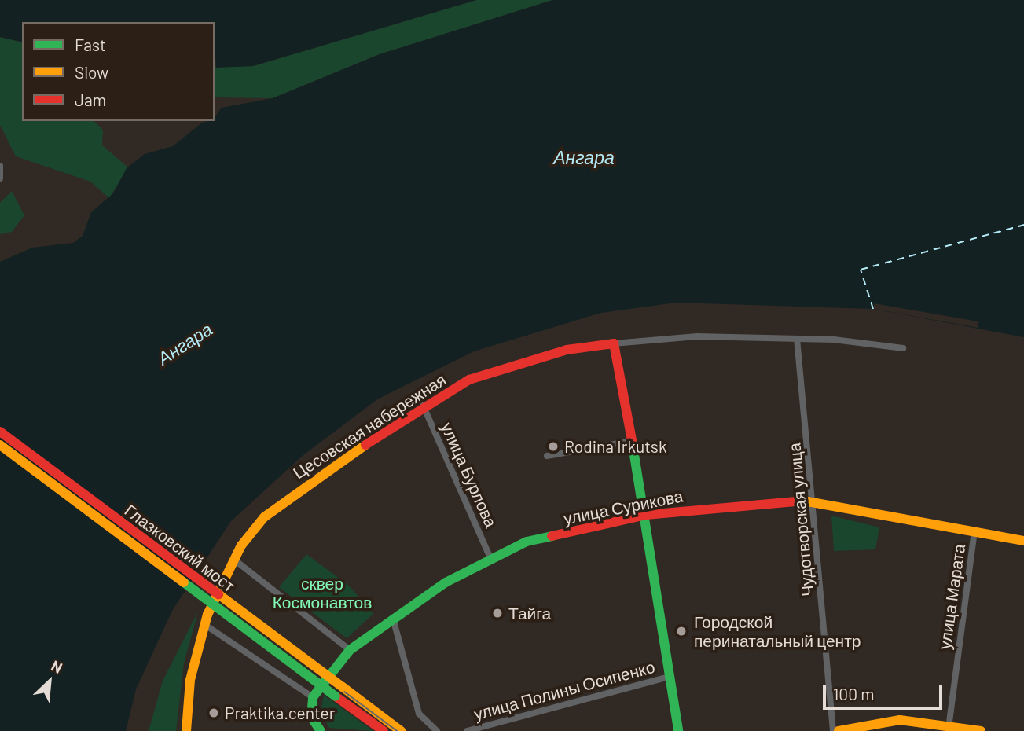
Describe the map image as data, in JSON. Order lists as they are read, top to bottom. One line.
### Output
{"streets":{"main road":["Цесовская набережная","улица Сурикова","Глазковский мост"],"street":["улица Бурлова","Чудотворская улица","улица Марата","улица Полины Осипенко"]},"crossings":[["Цесовская набережная","улица Бурлова"],["Цесовская набережная","Чудотворская улица"],["улица Бурлова","улица Сурикова"],["улица Сурикова","Чудотворская улица"],["улица Сурикова","улица Марата"]],"water":["Ангара"],"parks":["сквер Космонавтов"],"places":["Rodina Irkutsk","Тайга","Городской перинатальный центр","Praktika.center"],"legend":["Fast","Slow","Jam"],"scale_bar":"100 m","north":"top right"}
